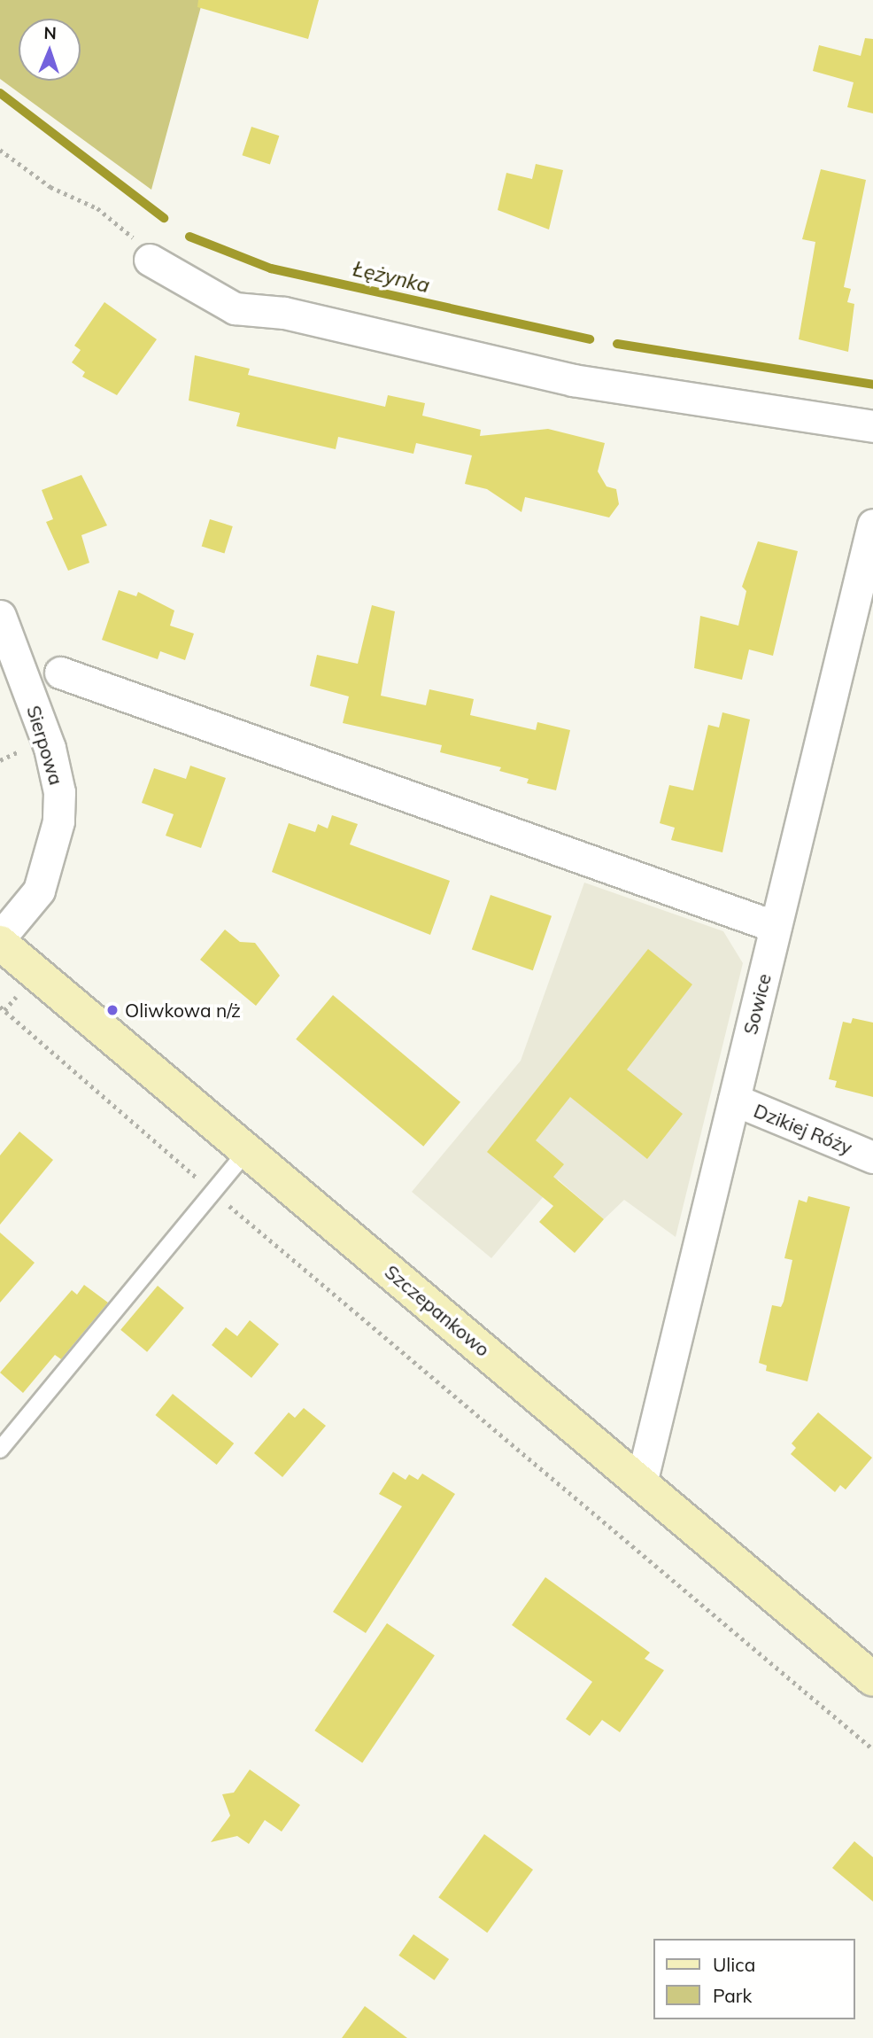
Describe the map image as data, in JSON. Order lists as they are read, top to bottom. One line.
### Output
{"streets":{"street":["Sierpowa","Sowice","Dzikiej Róży","Szczepankowo"]},"crossings":[["Sowice","Dzikiej Róży"],["Sowice","Szczepankowo"]],"water":["Łężynka"],"places":["Oliwkowa n/ż"],"legend":["Ulica","Park"],"north":"top"}
